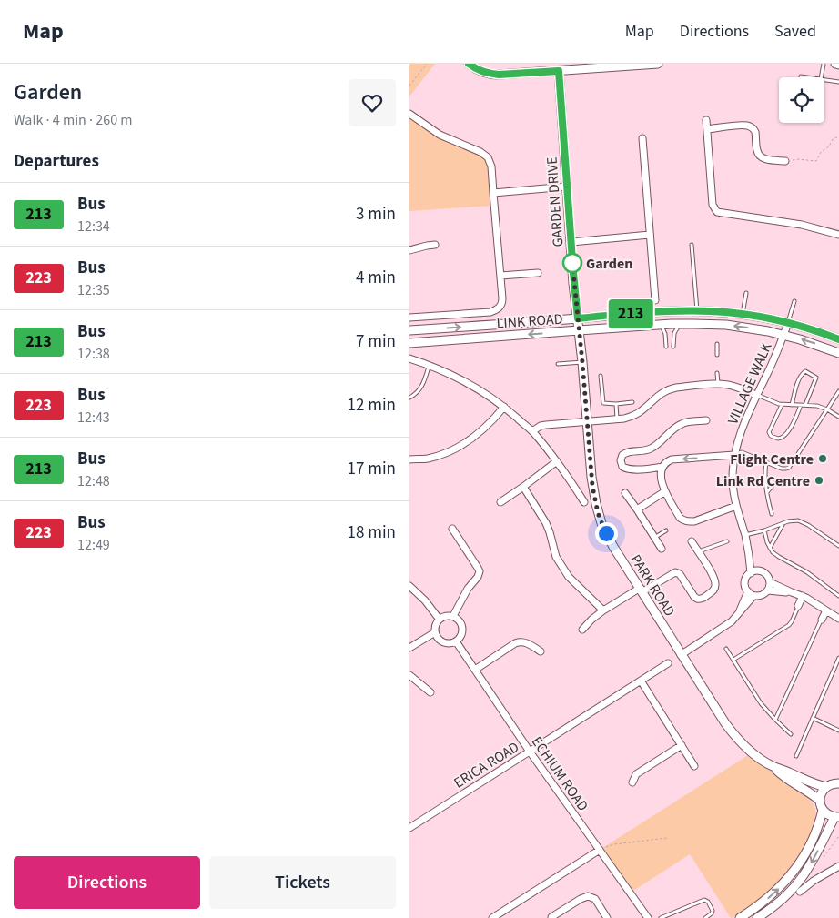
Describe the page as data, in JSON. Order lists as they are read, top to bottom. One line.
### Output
{"streets":{"street":["GARDEN DRIVE","LINK ROAD","VILLAGE WALK","PARK ROAD","ERICA ROAD","ECHIUM ROAD"]},"crossings":[["GARDEN DRIVE","LINK ROAD"],["GARDEN DRIVE","PARK ROAD"],["LINK ROAD","VILLAGE WALK"],["LINK ROAD","PARK ROAD"],["ERICA ROAD","ECHIUM ROAD"]],"places":["Garden","Flight Centre","Link Rd Centre"],"lines":["bus line 213"],"page":{"header":"Map","nav":["Map","Directions","Saved"],"heading":[["Garden","Walk · 4 min · 260 m"],"Departures"],"on_map":"213","list":[{"mark":"213","name":"Bus","note":"12:34","value":"3 min"},{"mark":"223","name":"Bus","note":"12:35","value":"4 min"},{"mark":"213","name":"Bus","note":"12:38","value":"7 min"},{"mark":"223","name":"Bus","note":"12:43","value":"12 min"},{"mark":"213","name":"Bus","note":"12:48","value":"17 min"},{"mark":"223","name":"Bus","note":"12:49","value":"18 min"}],"buttons":["Directions","Tickets"]}}
